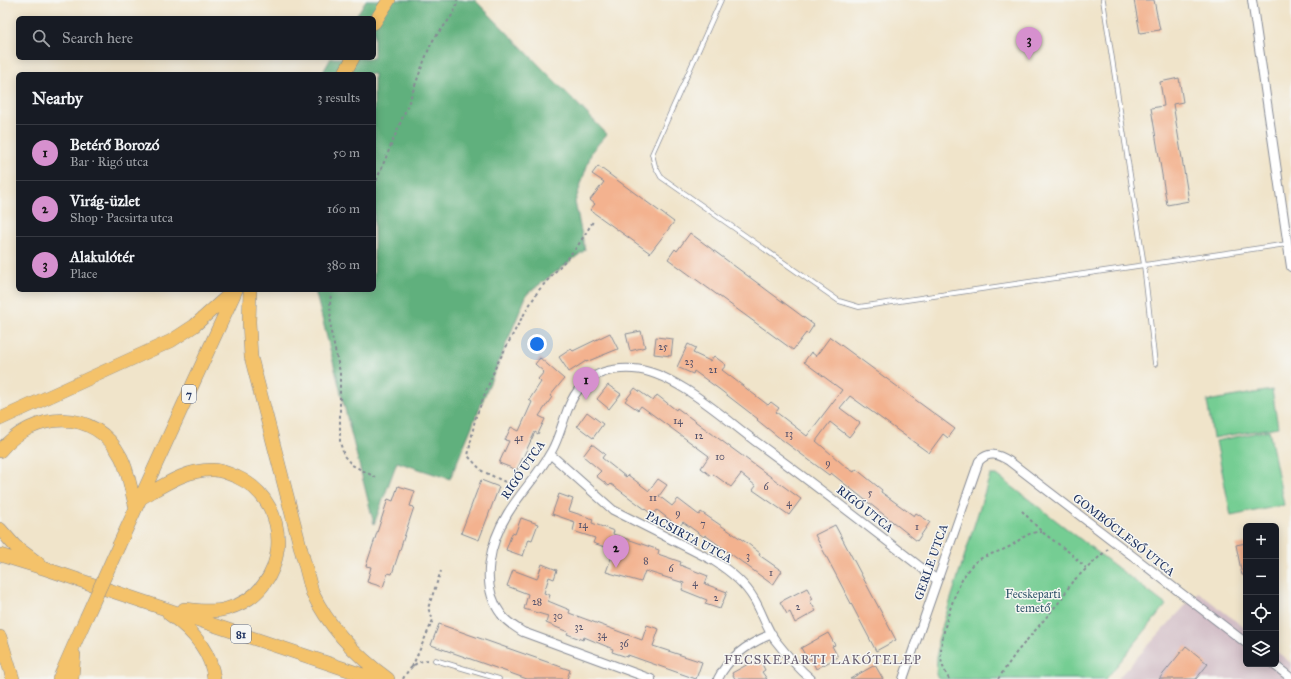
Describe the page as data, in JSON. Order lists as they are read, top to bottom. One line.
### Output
{"streets":{"main road":["7","81"],"street":["RIGÓ UTCA","GOMBÓCLESŐ UTCA","PACSIRTA UTCA","GERLE UTCA"]},"crossings":[["RIGÓ UTCA","PACSIRTA UTCA"],["RIGÓ UTCA","GERLE UTCA"],["GOMBÓCLESŐ UTCA","GERLE UTCA"]],"districts":["FECSKEPARTI LAKÓTELEP"],"parks":["Fecskeparti temető"],"house_numbers":["25","23","21","14","13","12","41","10","9","6","5","11","4","9","7","14","1","3","8","6","1","4","2","28","2","30","32","34","36"],"page":{"search":"Search here","pins":["3","1","2"],"heading":["Nearby","3 results"],"list":[{"mark":"1","name":"Betérő Borozó","note":"Bar · Rigó utca","value":"50 m"},{"mark":"2","name":"Virág-üzlet","note":"Shop · Pacsirta utca","value":"160 m"},{"mark":"3","name":"Alakulótér","note":"Place","value":"380 m"}],"map_buttons":["+","−"]}}
